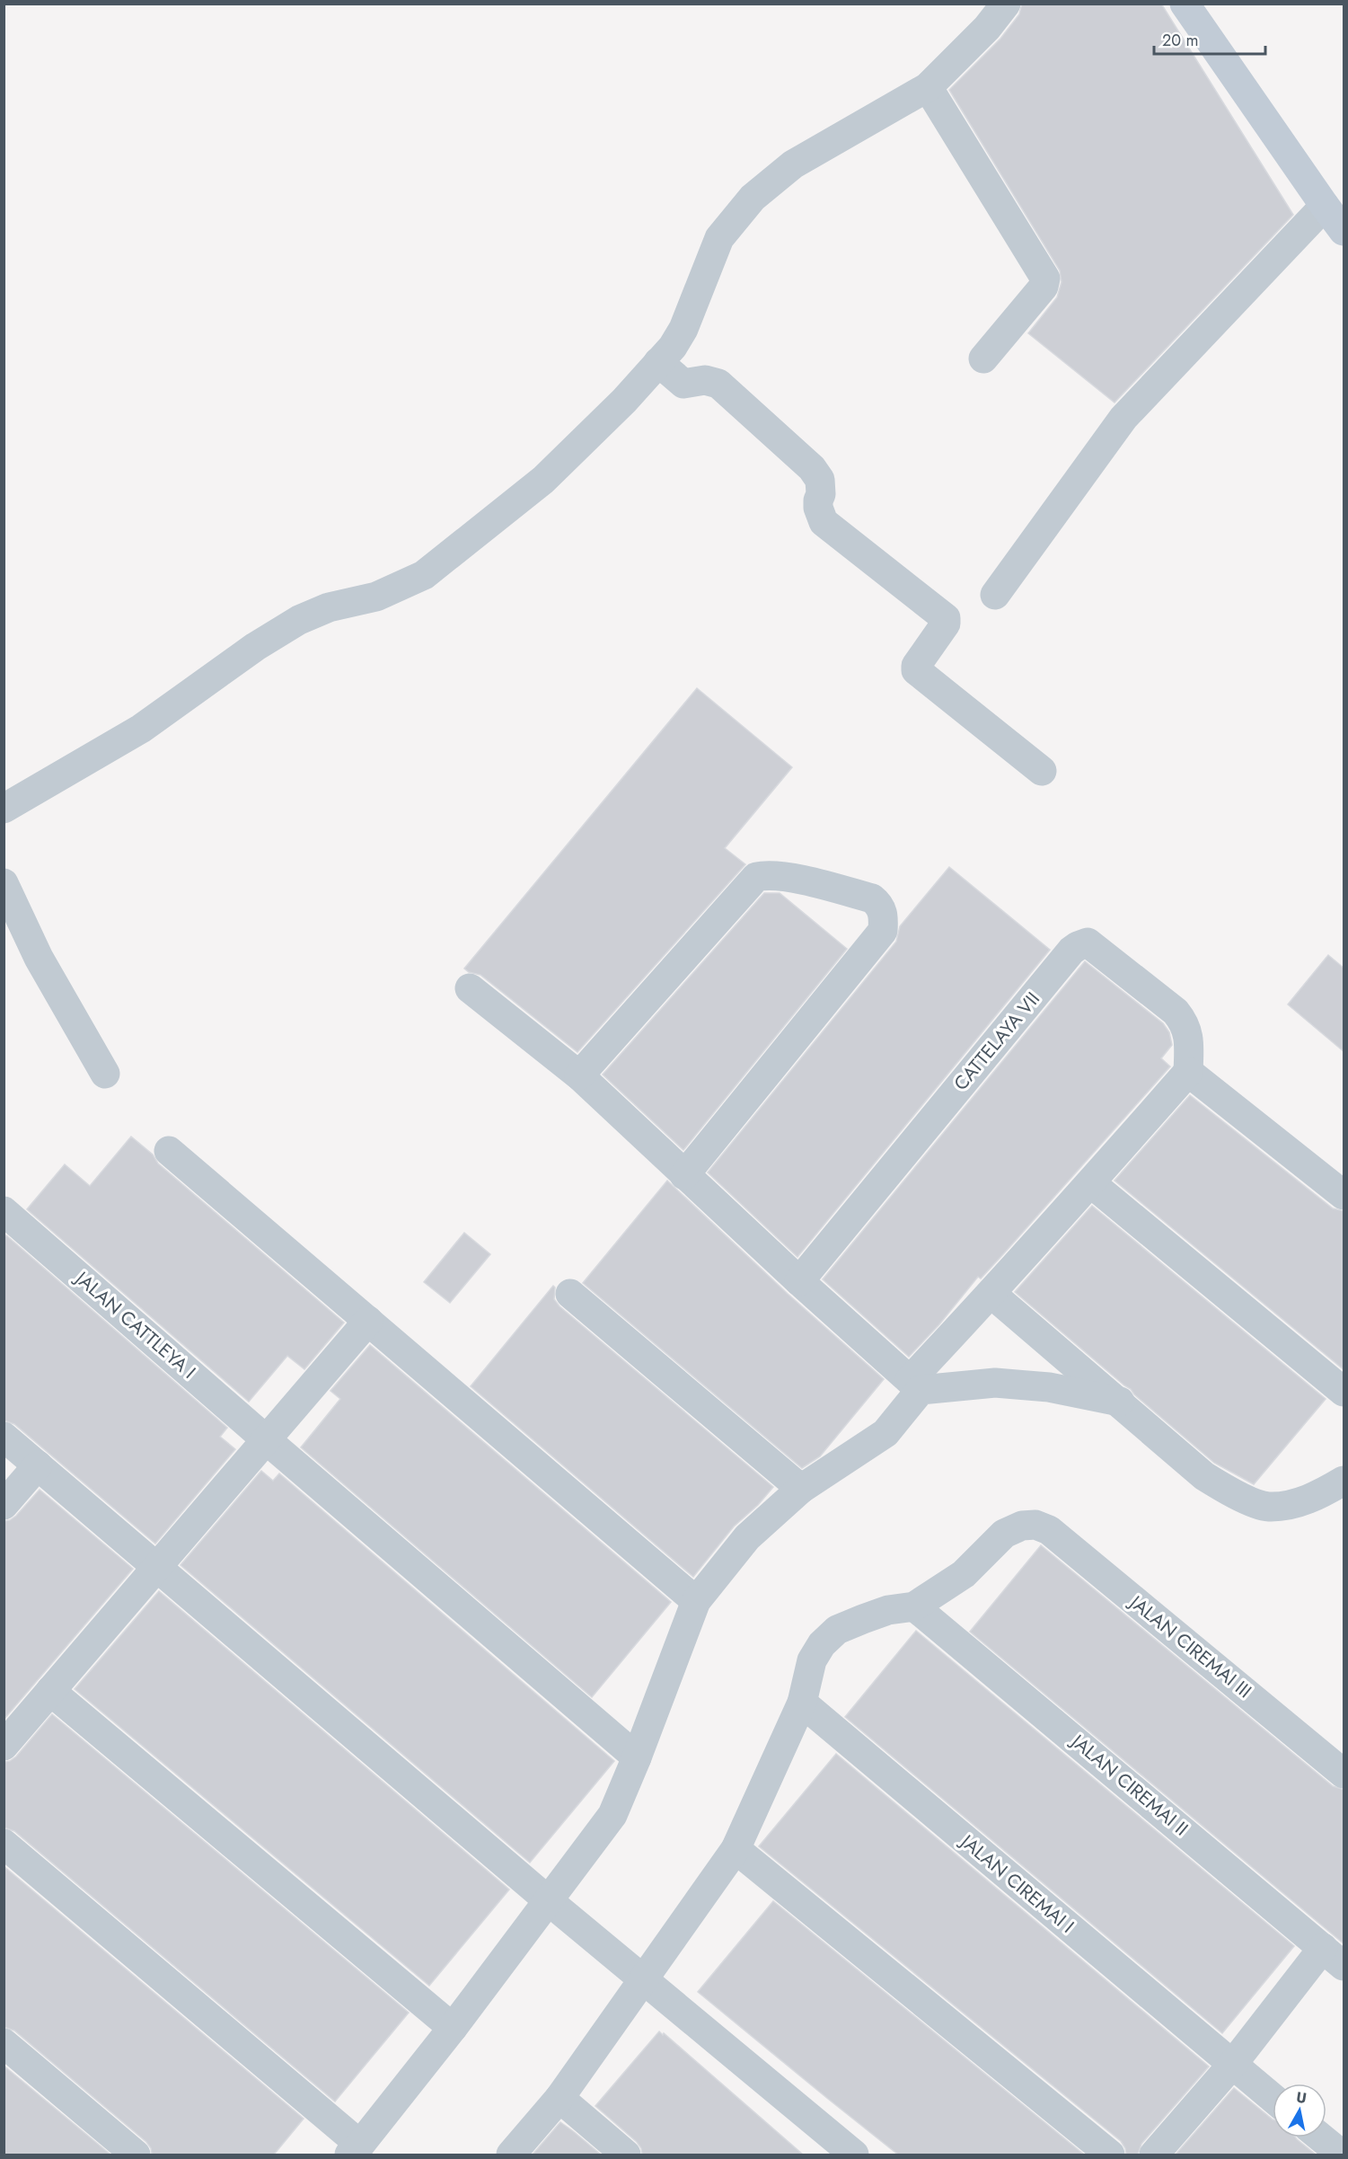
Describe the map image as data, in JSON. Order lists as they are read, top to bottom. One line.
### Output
{"streets":{"street":["CATTELAYA VII","JALAN CATTLEYA I","JALAN CIREMAI III","JALAN CIREMAI II","JALAN CIREMAI I"]},"crossings":[["JALAN CIREMAI III","JALAN CIREMAI II"]],"scale_bar":"20 m","north":"top"}
